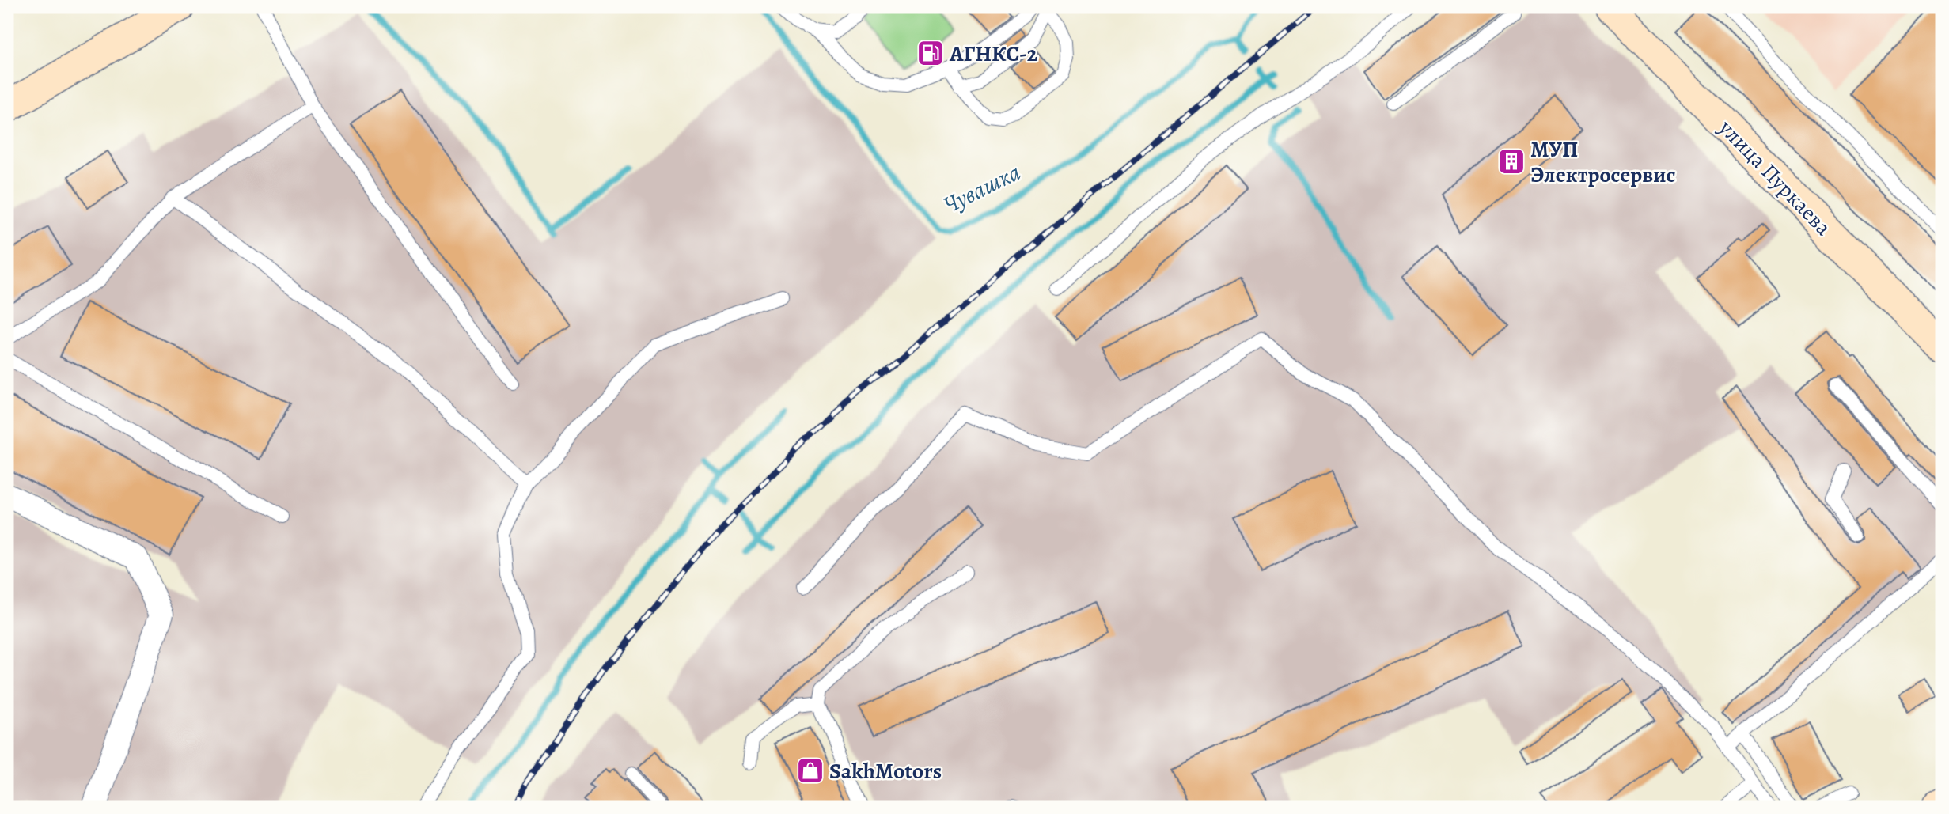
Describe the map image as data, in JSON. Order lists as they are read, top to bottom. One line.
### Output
{"streets":{"main road":["улица Пуркаева"]},"water":["Чувашка"],"places":{"fuel station":["АГНКС-2"],"building":["МУП Электросервис"],"shop":["SakhMotors"]}}
